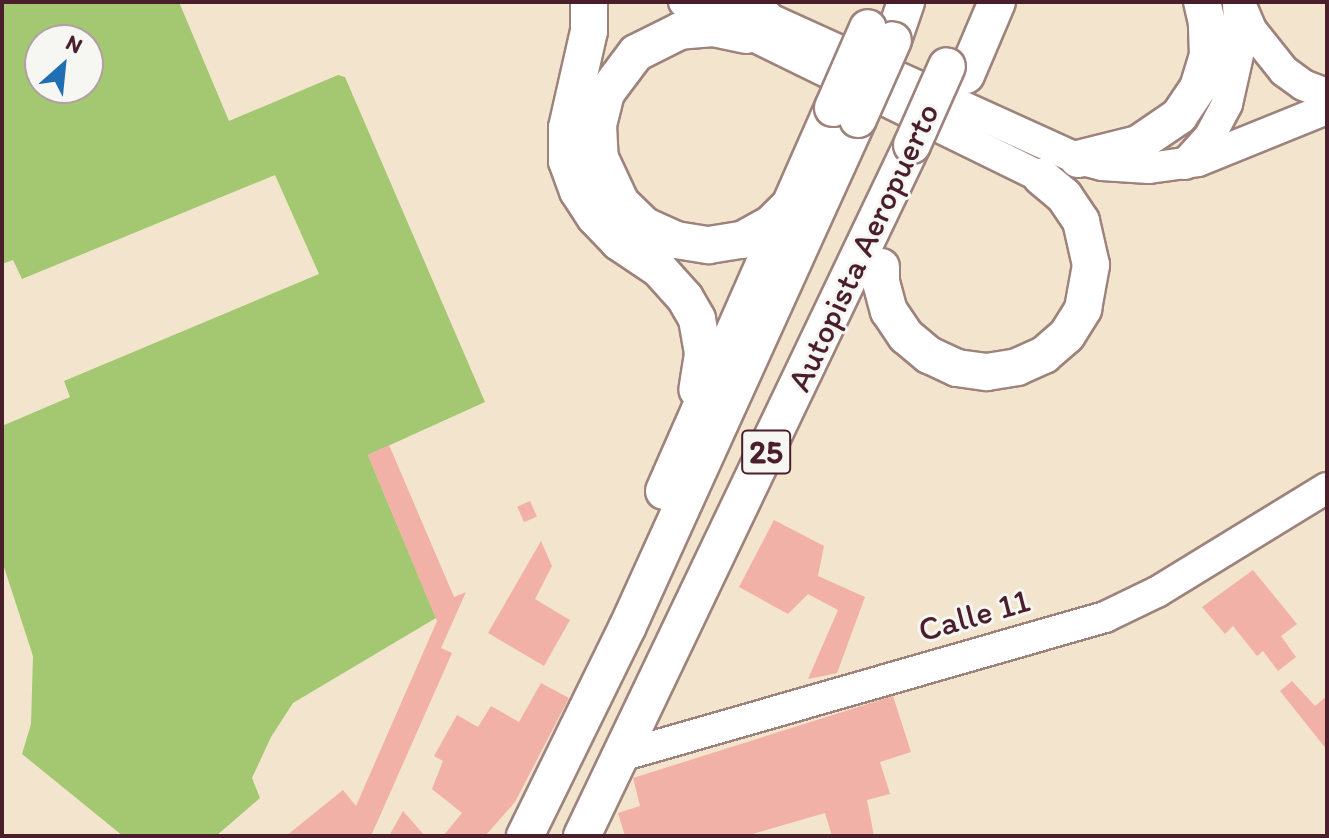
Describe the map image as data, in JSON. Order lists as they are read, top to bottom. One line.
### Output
{"streets":{"highway":["Autopista Aeropuerto","25"],"main road":["Calle 11"]},"crossings":[["Autopista Aeropuerto","Calle 11"]],"north":"top right"}
